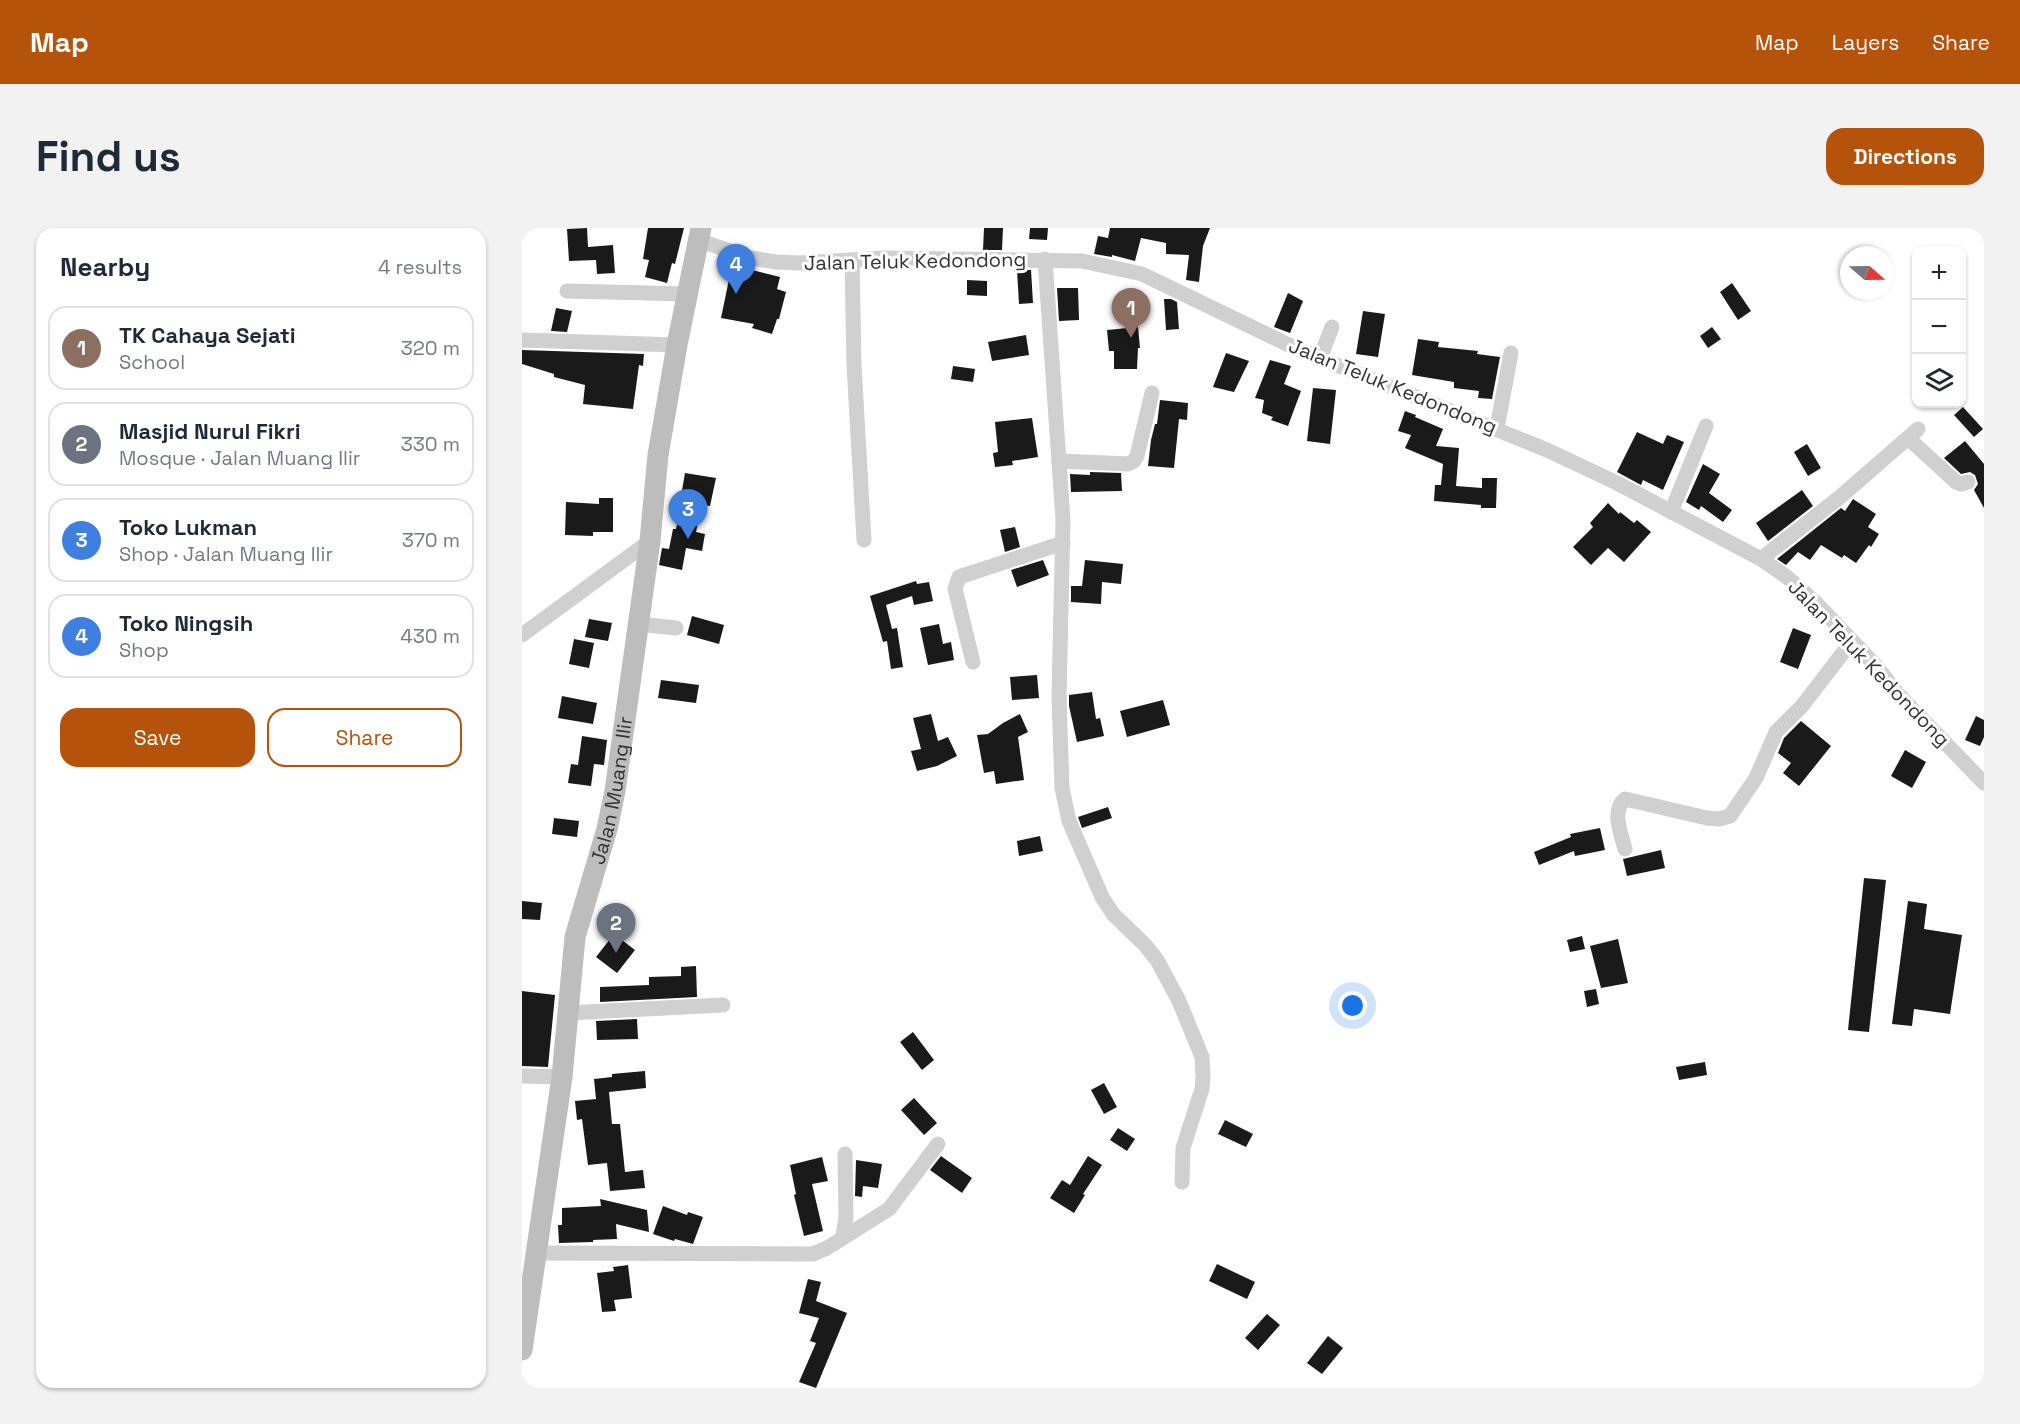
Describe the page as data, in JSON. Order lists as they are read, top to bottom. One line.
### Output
{"streets":{"main road":["Jalan Muang Ilir"],"street":["Jalan Teluk Kedondong"]},"crossings":[["Jalan Teluk Kedondong","Jalan Muang Ilir"]],"north":"right","page":{"header":"Map","nav":["Map","Layers","Share"],"buttons":["Directions",["Save","Share"]],"title":"Find us","heading":["Nearby","4 results"],"pins":["4","1","3","2"],"map_buttons":["+","−"],"list":[{"mark":"1","name":"TK Cahaya Sejati","note":"School","value":"320 m"},{"mark":"2","name":"Masjid Nurul Fikri","note":"Mosque · Jalan Muang Ilir","value":"330 m"},{"mark":"3","name":"Toko Lukman","note":"Shop · Jalan Muang Ilir","value":"370 m"},{"mark":"4","name":"Toko Ningsih","note":"Shop","value":"430 m"}]}}
